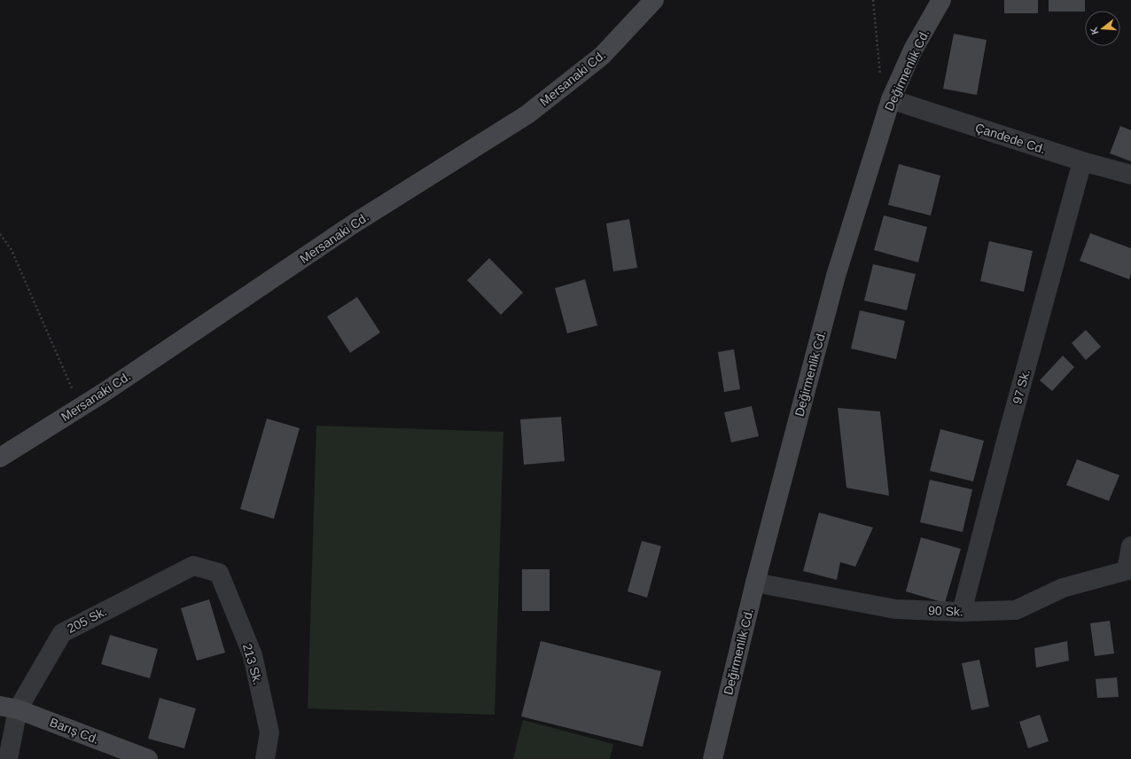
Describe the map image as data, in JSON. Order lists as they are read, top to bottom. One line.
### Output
{"streets":{"street":["Değirmenlik Cd.","Mersanaki Cd.","Çandede Cd.","97 Sk.","90 Sk.","205 Sk.","213 Sk.","Barış Cd."]},"crossings":[["Değirmenlik Cd.","Çandede Cd."],["Değirmenlik Cd.","90 Sk."],["Çandede Cd.","97 Sk."],["97 Sk.","90 Sk."],["205 Sk.","213 Sk."],["205 Sk.","Barış Cd."]],"north":"left"}
